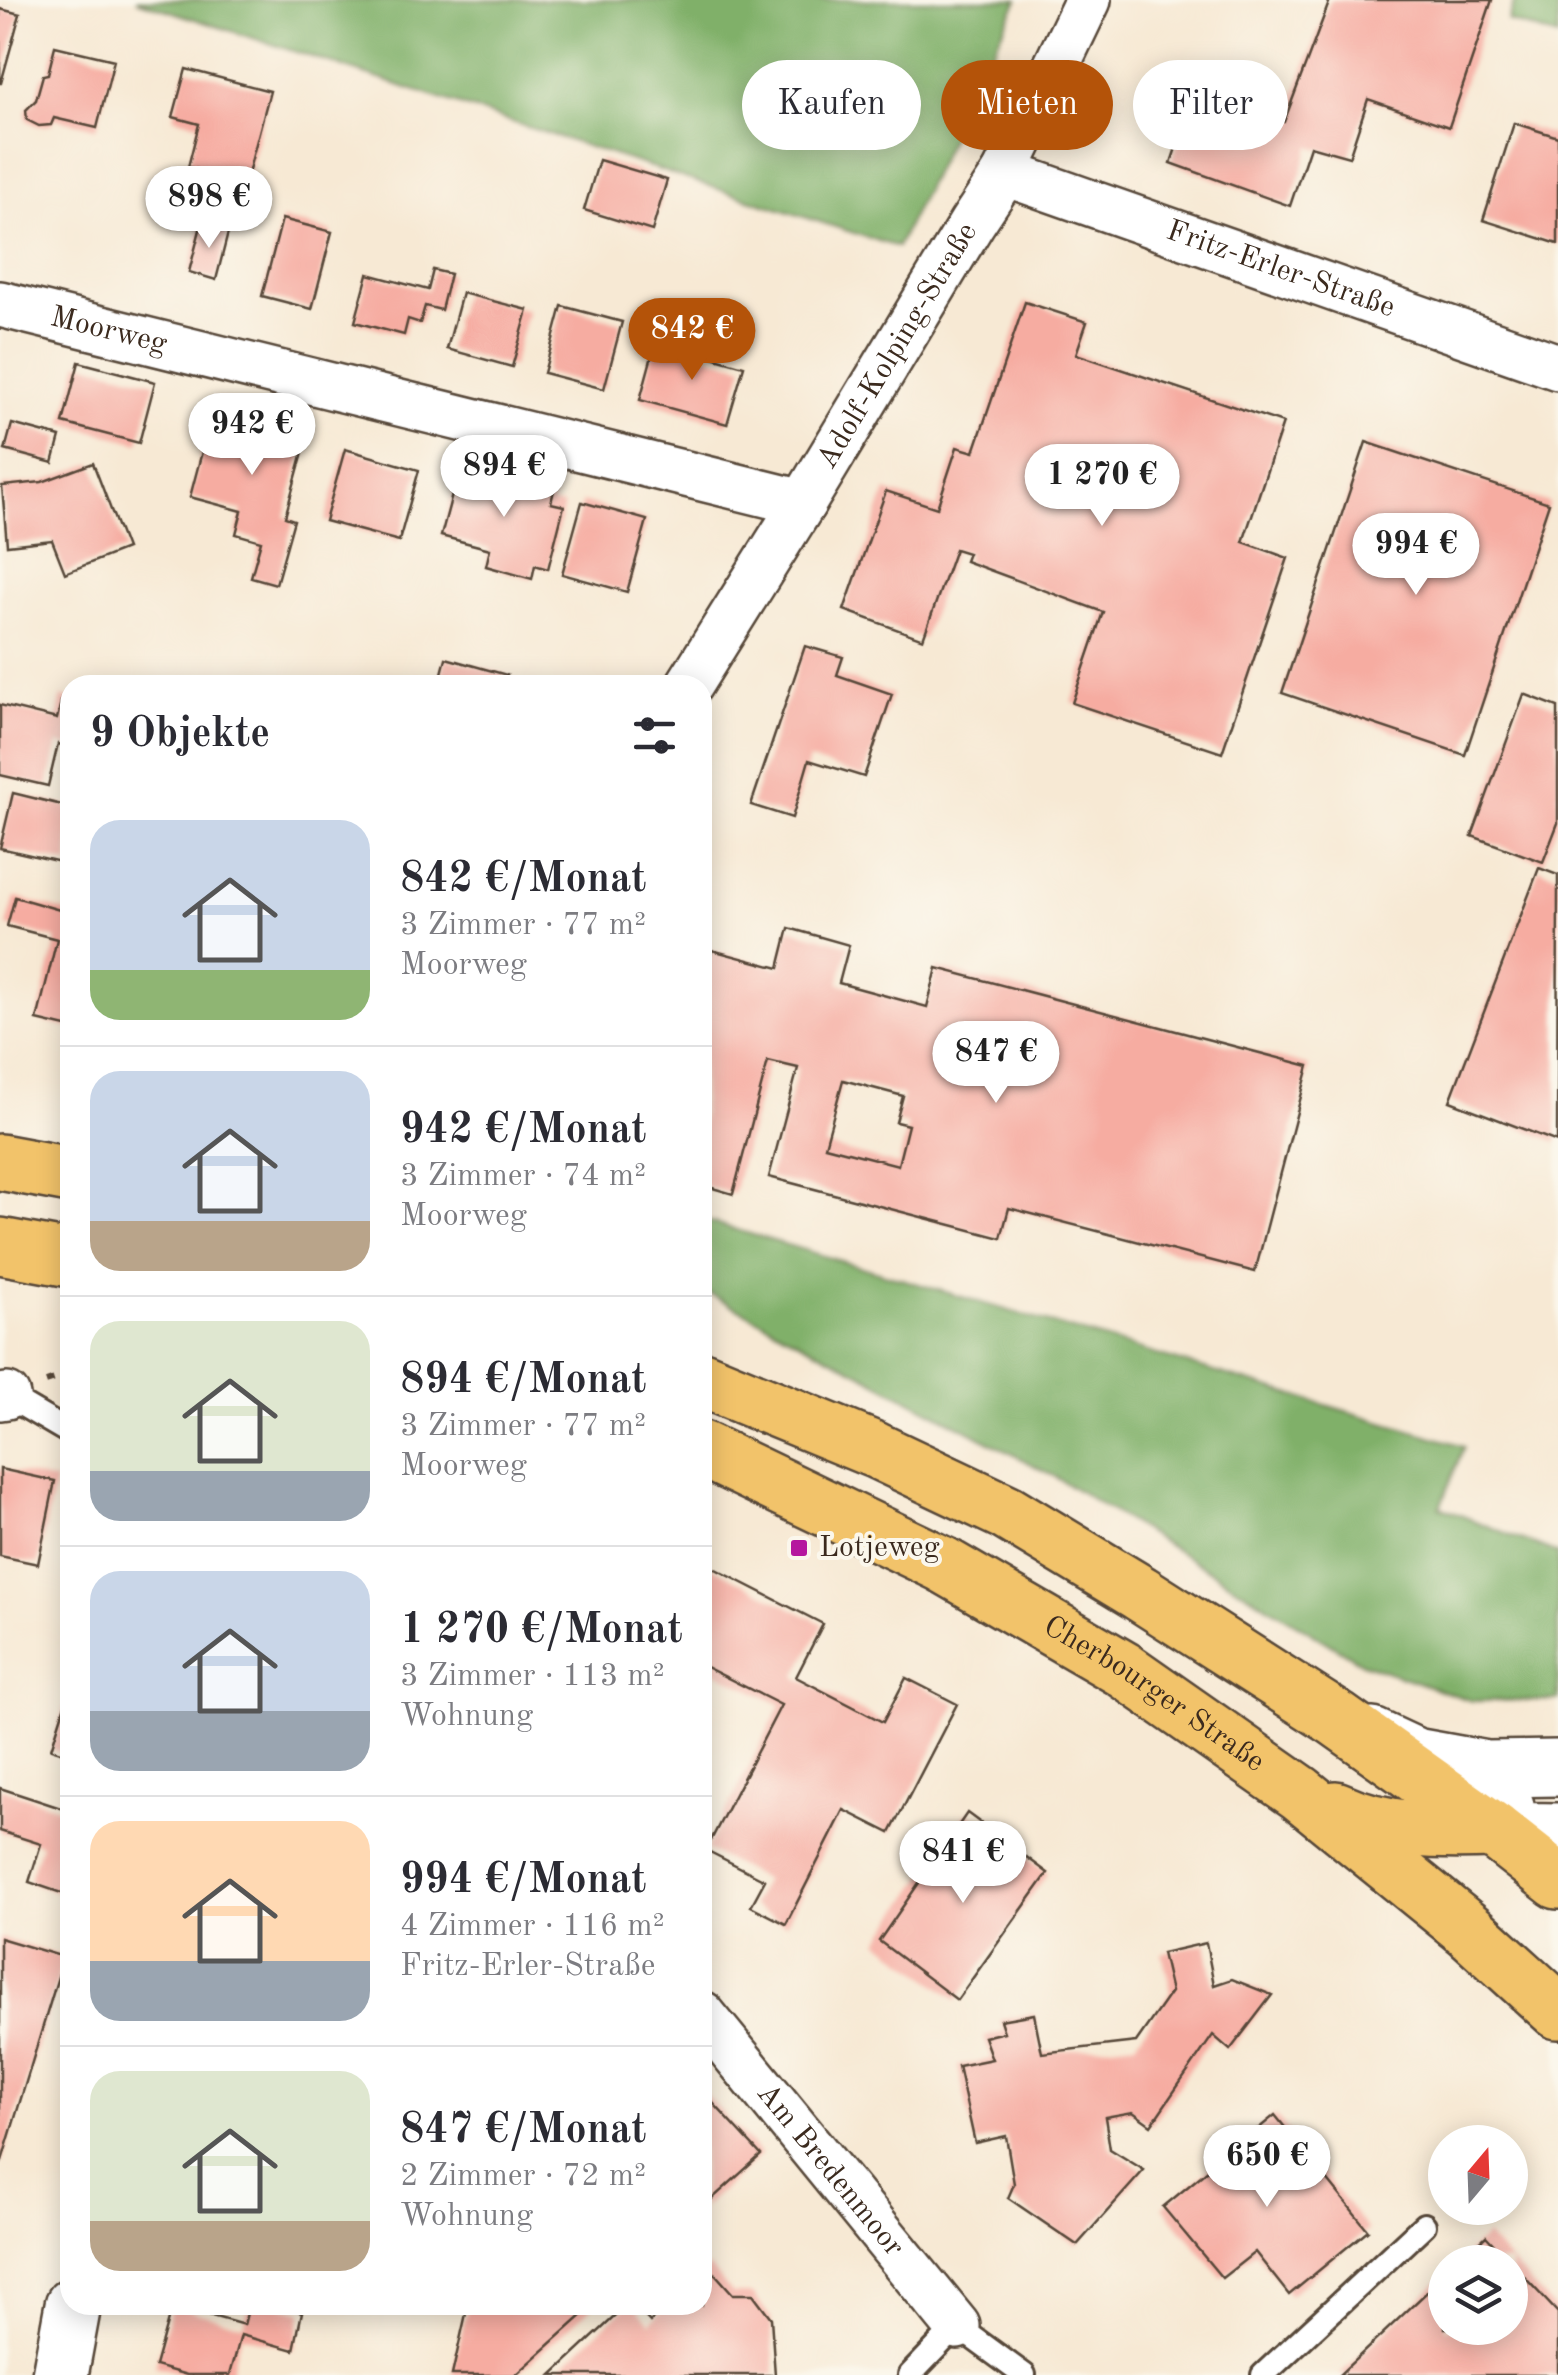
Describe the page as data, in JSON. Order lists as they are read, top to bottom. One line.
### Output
{"streets":{"main road":["Cherbourger Straße"],"street":["Fritz-Erler-Straße","Moorweg","Adolf-Kolping-Straße","Am Bredenmoor"]},"crossings":[["Fritz-Erler-Straße","Adolf-Kolping-Straße"],["Moorweg","Adolf-Kolping-Straße"]],"places":{"transit":["Lotjeweg"]},"north":"top","page":{"chip":["Kaufen","Mieten","Filter"],"price":["898 €","842 €","942 €","894 €","1 270 €","994 €","847 €","841 €","650 €"],"heading":"9 Objekte","list":[{"name":"842 €/Monat","note":"3 Zimmer · 77 m² · Moorweg"},{"name":"942 €/Monat","note":"3 Zimmer · 74 m² · Moorweg"},{"name":"894 €/Monat","note":"3 Zimmer · 77 m² · Moorweg"},{"name":"1 270 €/Monat","note":"3 Zimmer · 113 m² · Wohnung"},{"name":"994 €/Monat","note":"4 Zimmer · 116 m² · Fritz-Erler-Straße"},{"name":"847 €/Monat","note":"2 Zimmer · 72 m² · Wohnung"}]}}
